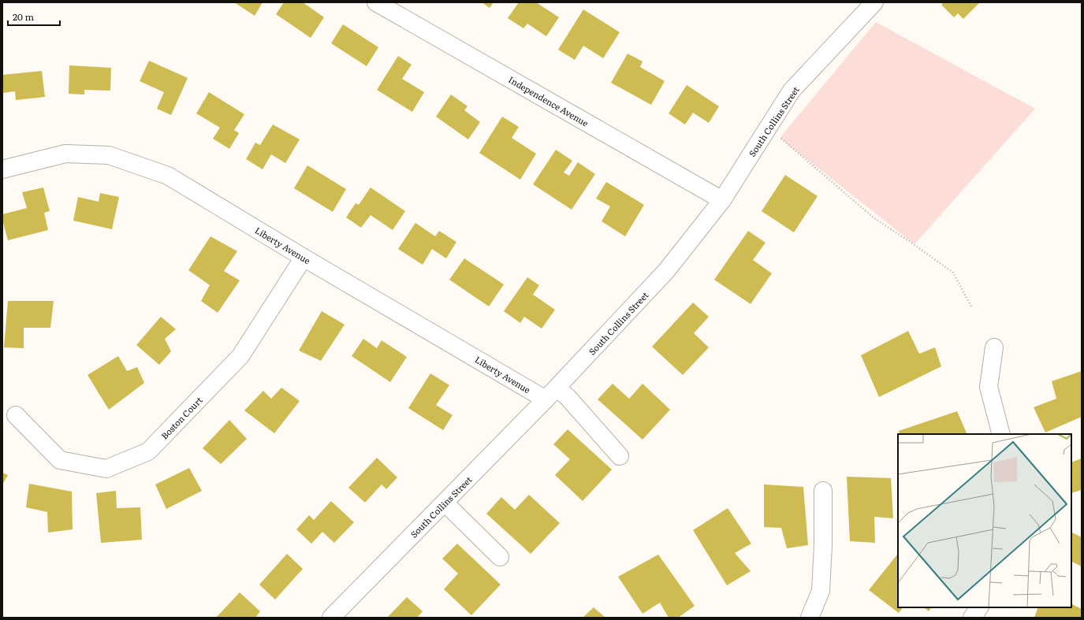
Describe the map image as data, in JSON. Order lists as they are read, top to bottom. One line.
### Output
{"streets":{"street":["Independence Avenue","South Collins Street","Liberty Avenue","Boston Court"]},"crossings":[["Independence Avenue","South Collins Street"],["South Collins Street","Liberty Avenue"],["Liberty Avenue","Boston Court"]],"scale_bar":"20 m"}
